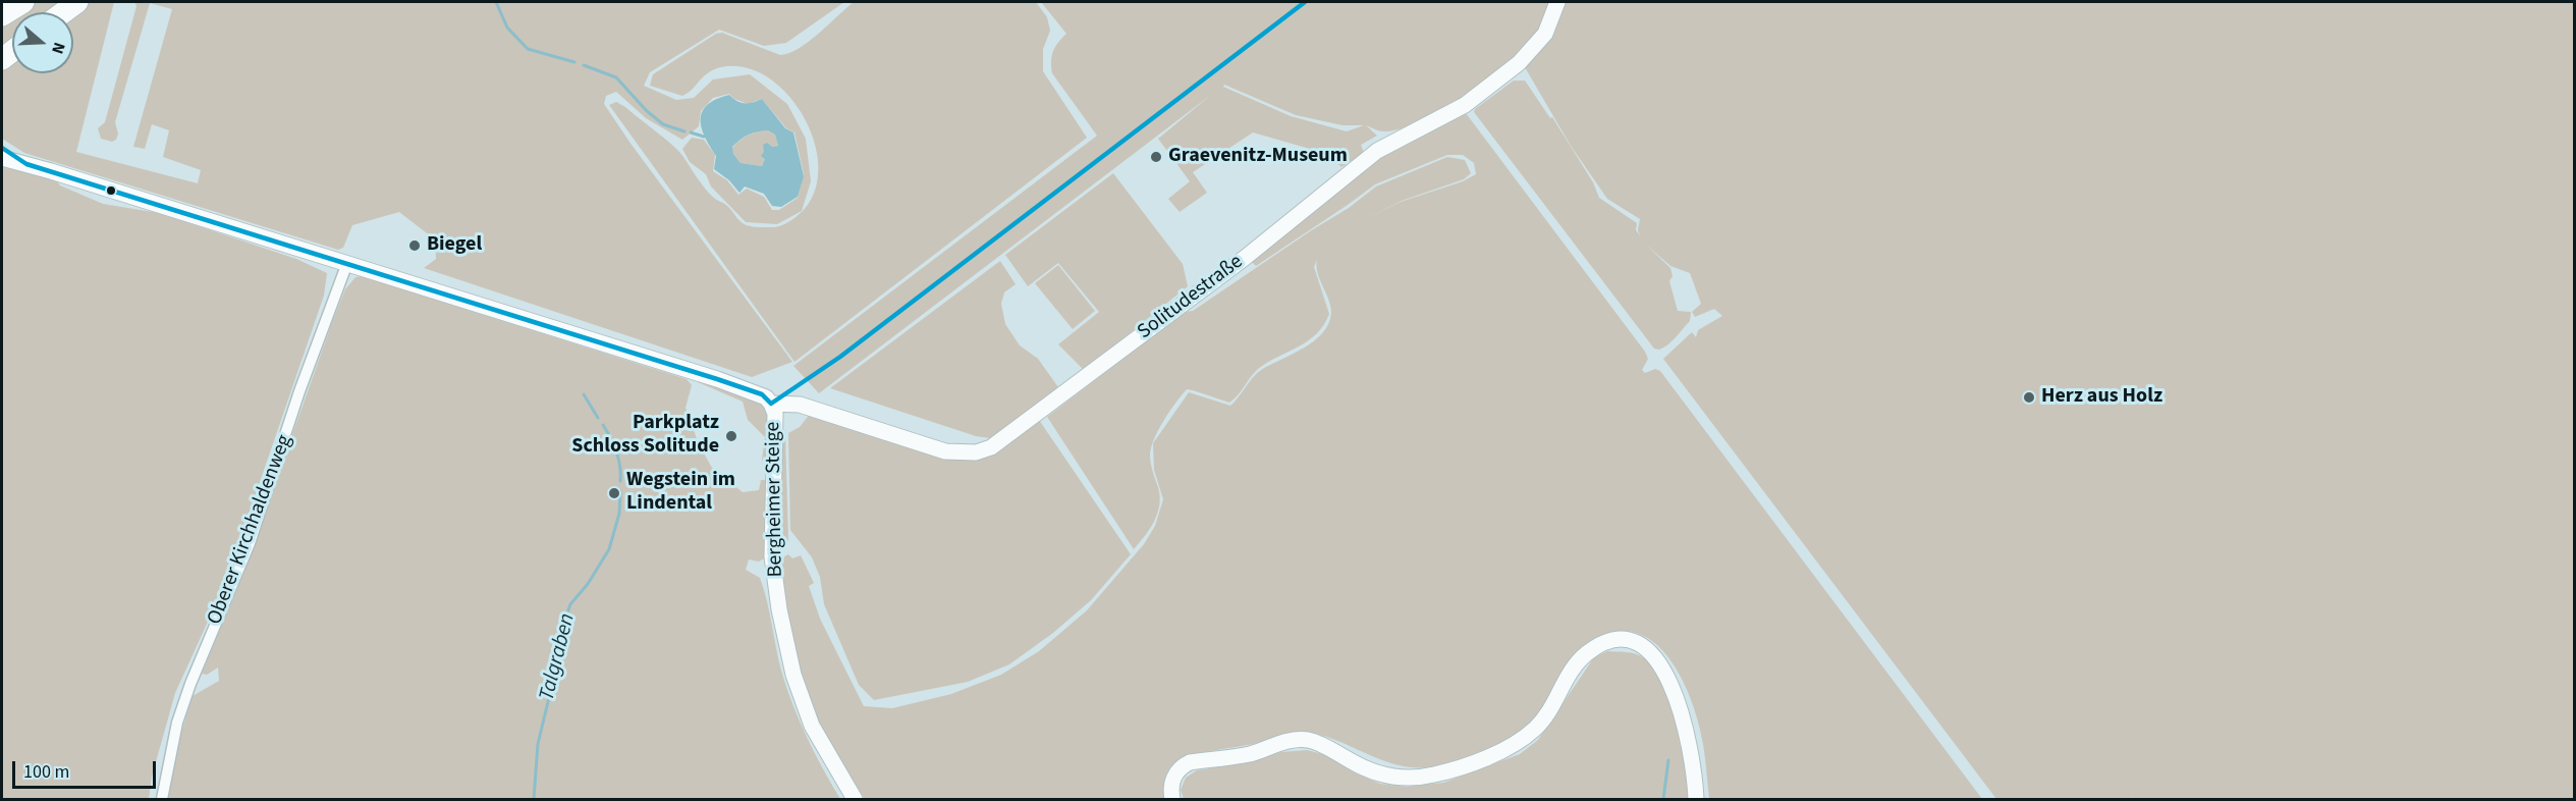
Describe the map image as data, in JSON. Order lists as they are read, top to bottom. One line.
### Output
{"streets":{"street":["Solitudestraße","Bergheimer Steige","Oberer Kirchhaldenweg"]},"crossings":[["Solitudestraße","Bergheimer Steige"]],"water":["Talgraben"],"places":["Graevenitz-Museum","Biegel","Herz aus Holz","Parkplatz Schloss Solitude","Wegstein im Lindental"],"scale_bar":"100 m","north":"right"}
